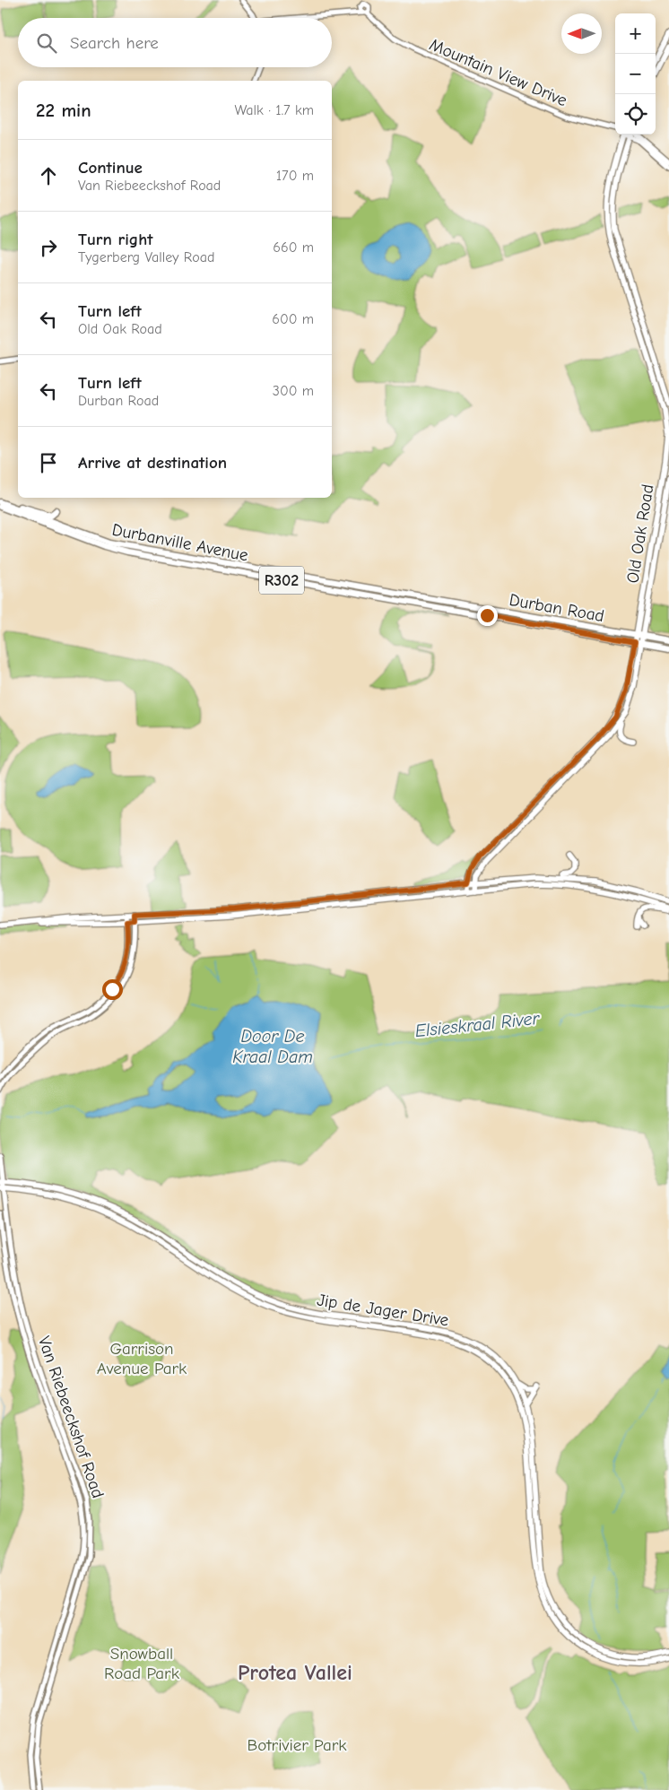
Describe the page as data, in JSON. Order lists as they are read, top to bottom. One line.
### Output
{"streets":{"main road":["Old Oak Road","Durbanville Avenue","R302","Durban Road","Jip de Jager Drive"],"street":["Mountain View Drive","Van Riebeeckshof Road"]},"crossings":[["Old Oak Road","Durban Road"],["Durbanville Avenue","Durban Road"],["Jip de Jager Drive","Van Riebeeckshof Road"]],"districts":["Protea Vallei"],"water":["Elsieskraal River","Door De Kraal Dam"],"parks":["Garrison Avenue Park","Snowball Road Park","Botrivier Park"],"north":"left","page":{"map_buttons":["+","−"],"search":"Search here","heading":["22 min","Walk · 1.7 km"],"list":[["Continue","Van Riebeeckshof Road","170 m"],["Turn right","Tygerberg Valley Road","660 m"],["Turn left","Old Oak Road","600 m"],["Turn left","Durban Road","300 m"],"Arrive at destination"]}}
